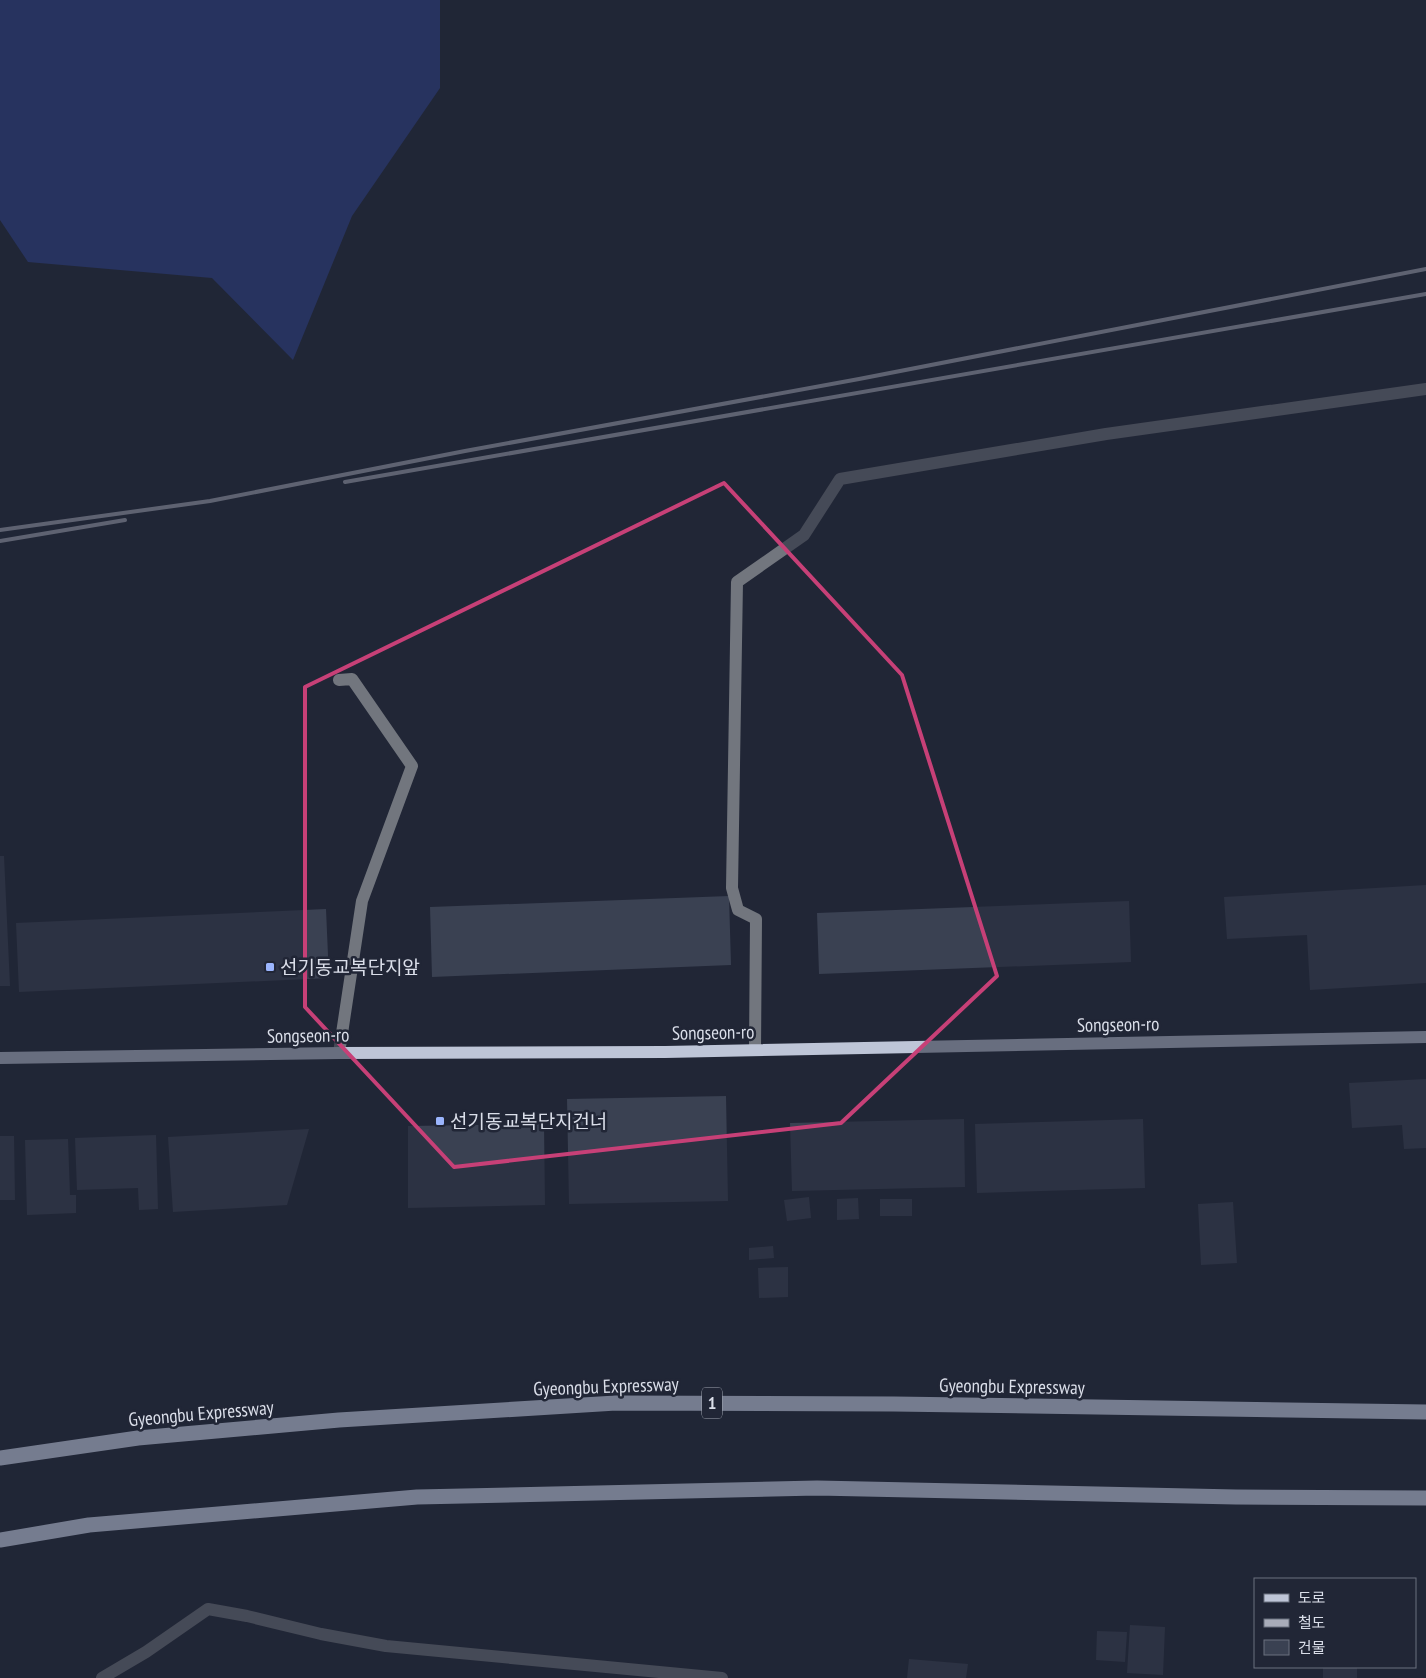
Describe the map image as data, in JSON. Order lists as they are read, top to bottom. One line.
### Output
{"streets":{"highway":["Gyeongbu Expressway","1"],"main road":["Songseon-ro"]},"places":{"transit":["선기동교복단지앞","선기동교복단지건너"]},"legend":["도로","철도","건물"]}
